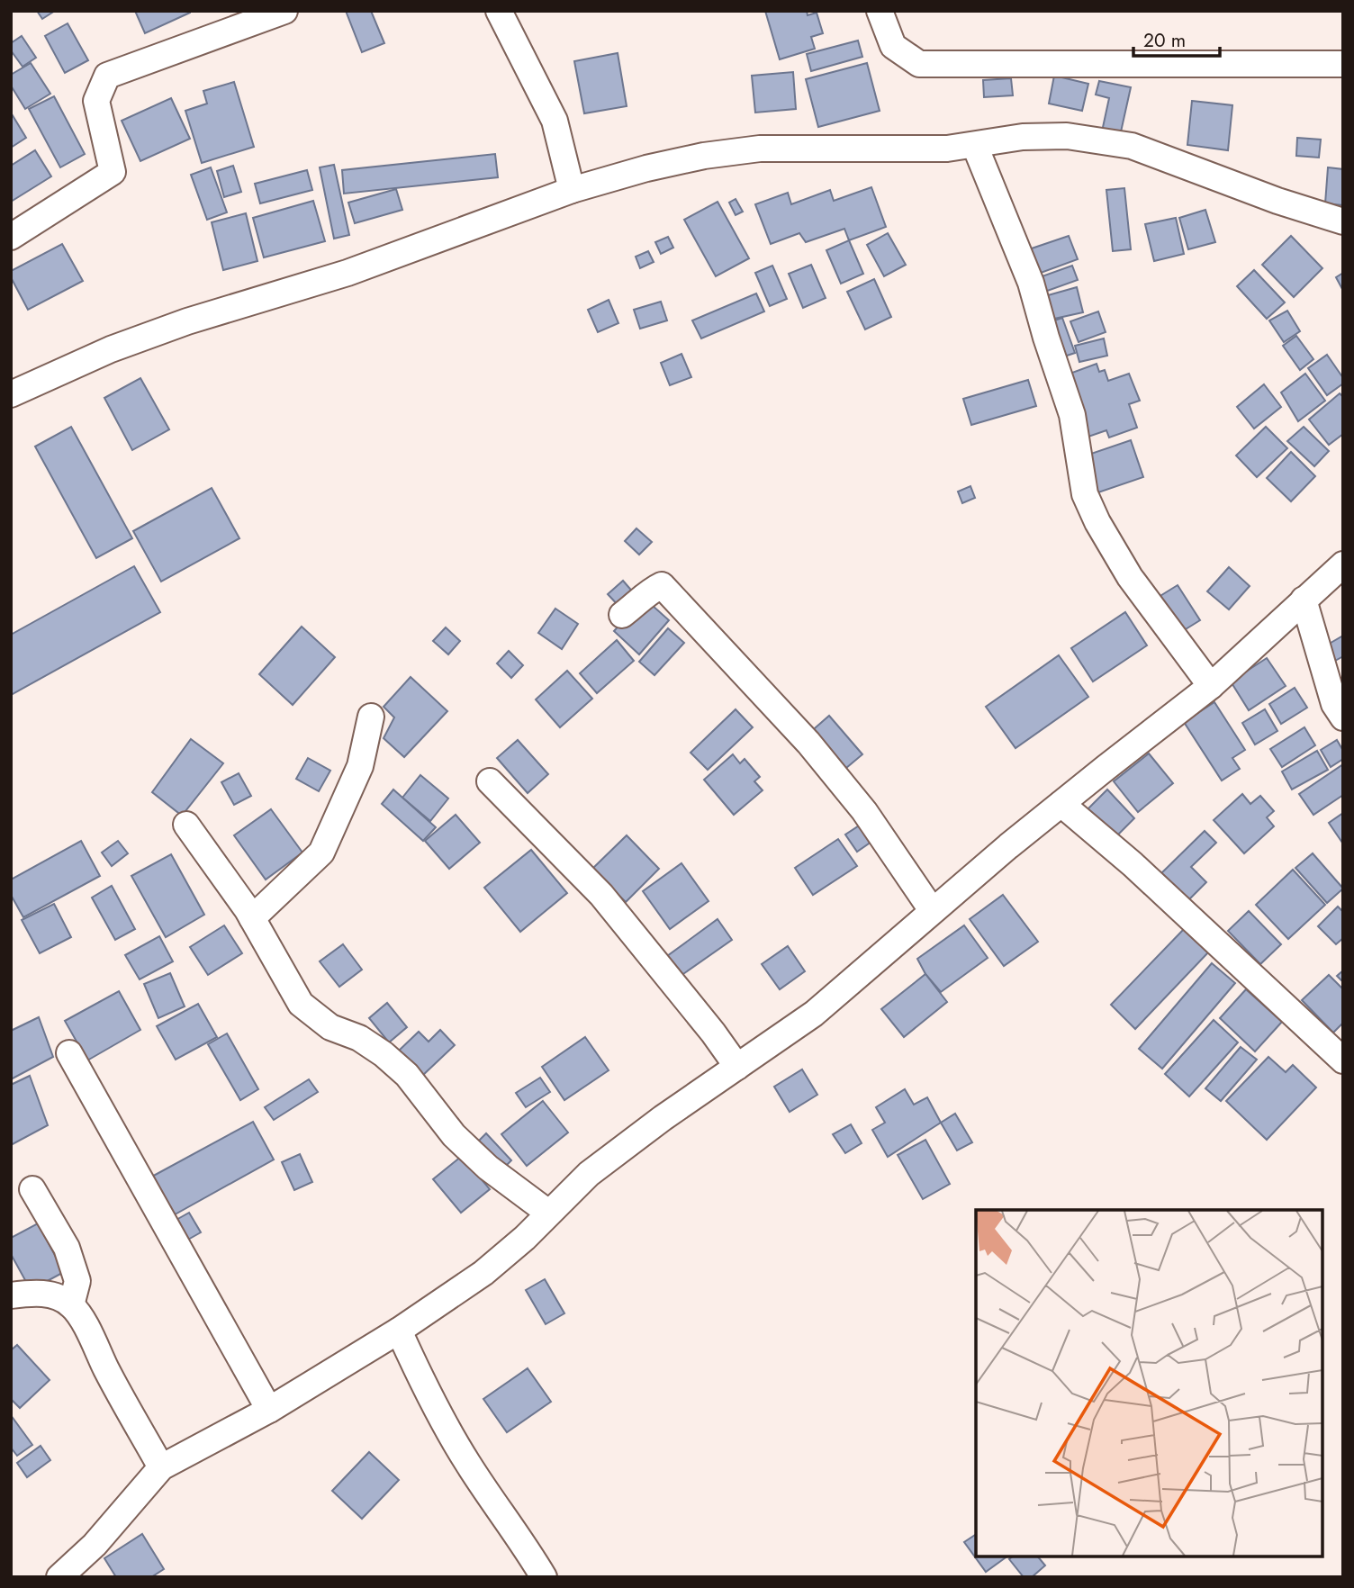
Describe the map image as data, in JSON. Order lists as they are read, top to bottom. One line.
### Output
{"scale_bar":"20 m"}
